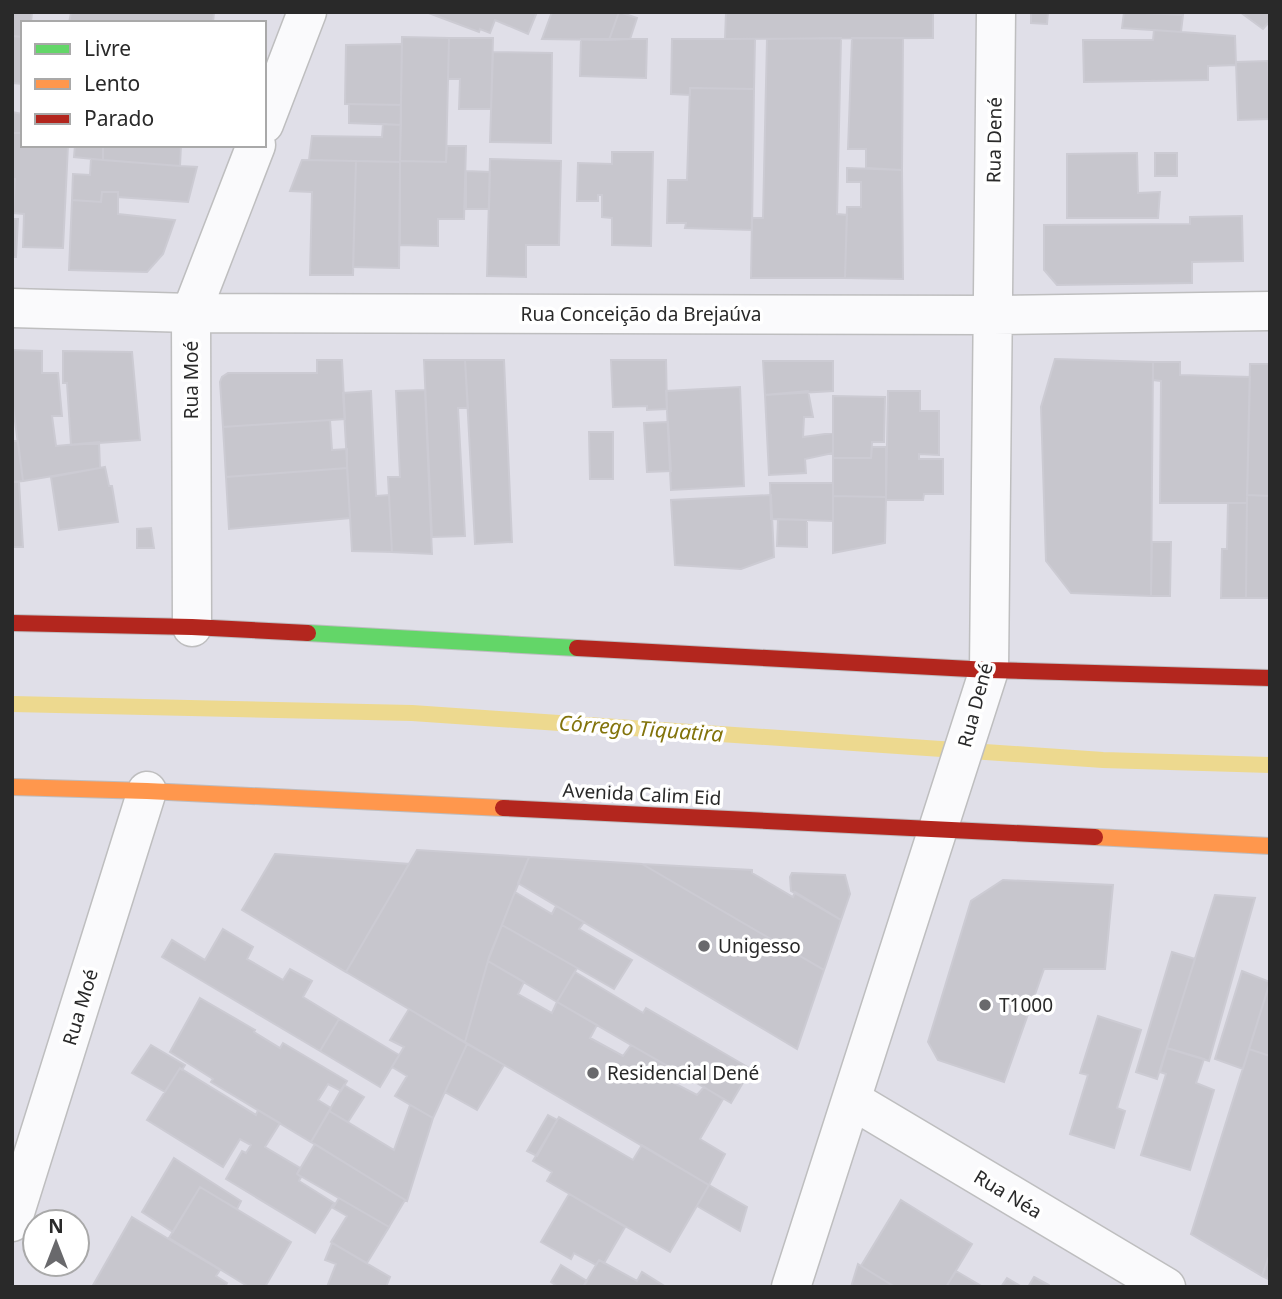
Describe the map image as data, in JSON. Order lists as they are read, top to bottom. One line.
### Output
{"streets":{"main road":["Avenida Calim Eid"],"street":["Rua Dené","Rua Conceição da Brejaúva","Rua Moé","Rua Néa"]},"crossings":[["Rua Dené","Rua Conceição da Brejaúva"],["Rua Dené","Avenida Calim Eid"],["Rua Dené","Rua Néa"],["Rua Conceição da Brejaúva","Rua Moé"],["Rua Moé","Avenida Calim Eid"]],"water":["Córrego Tiquatira"],"places":["Unigesso","T1000","Residencial Dené"],"legend":["Livre","Lento","Parado"],"north":"top"}
